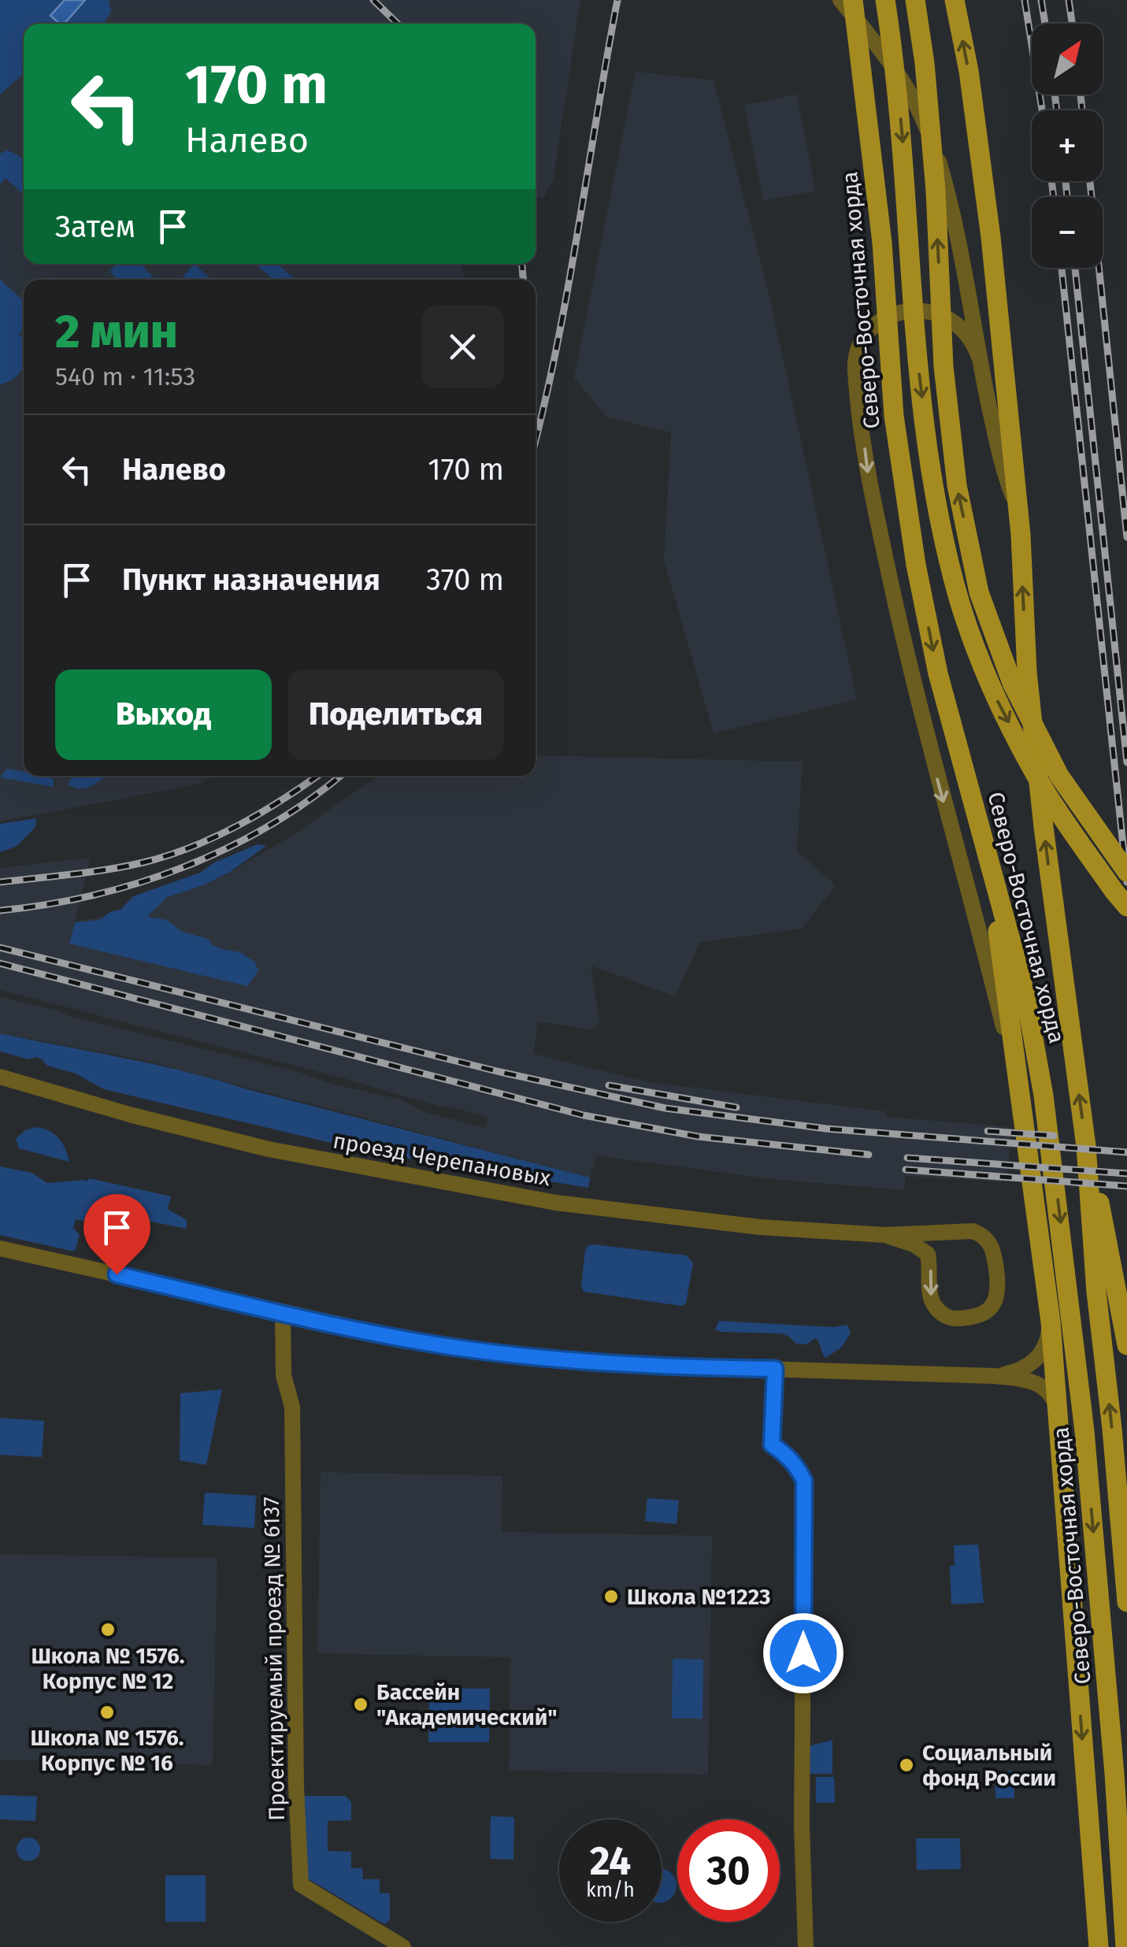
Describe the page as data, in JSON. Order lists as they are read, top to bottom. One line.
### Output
{"streets":{"main road":["Северо-Восточная хорда"],"street":["проезд Черепановых","Проектируемый проезд № 6137"]},"places":["Школа №1223","Школа № 1576. Корпус № 12","Бассейн \"Академический\"","Школа № 1576. Корпус № 16","Социальный фонд России"],"north":"top right","page":{"map_buttons":["+","−"],"turn":["170 m","Налево"],"then":"Затем","heading":["2 мин","540 m · 11:53"],"list":[{"name":"Налево","value":"170 m"},{"name":"Пункт назначения","value":"370 m"}],"buttons":["Выход","Поделиться"],"speed":"24 km/h","limit":"30"}}
